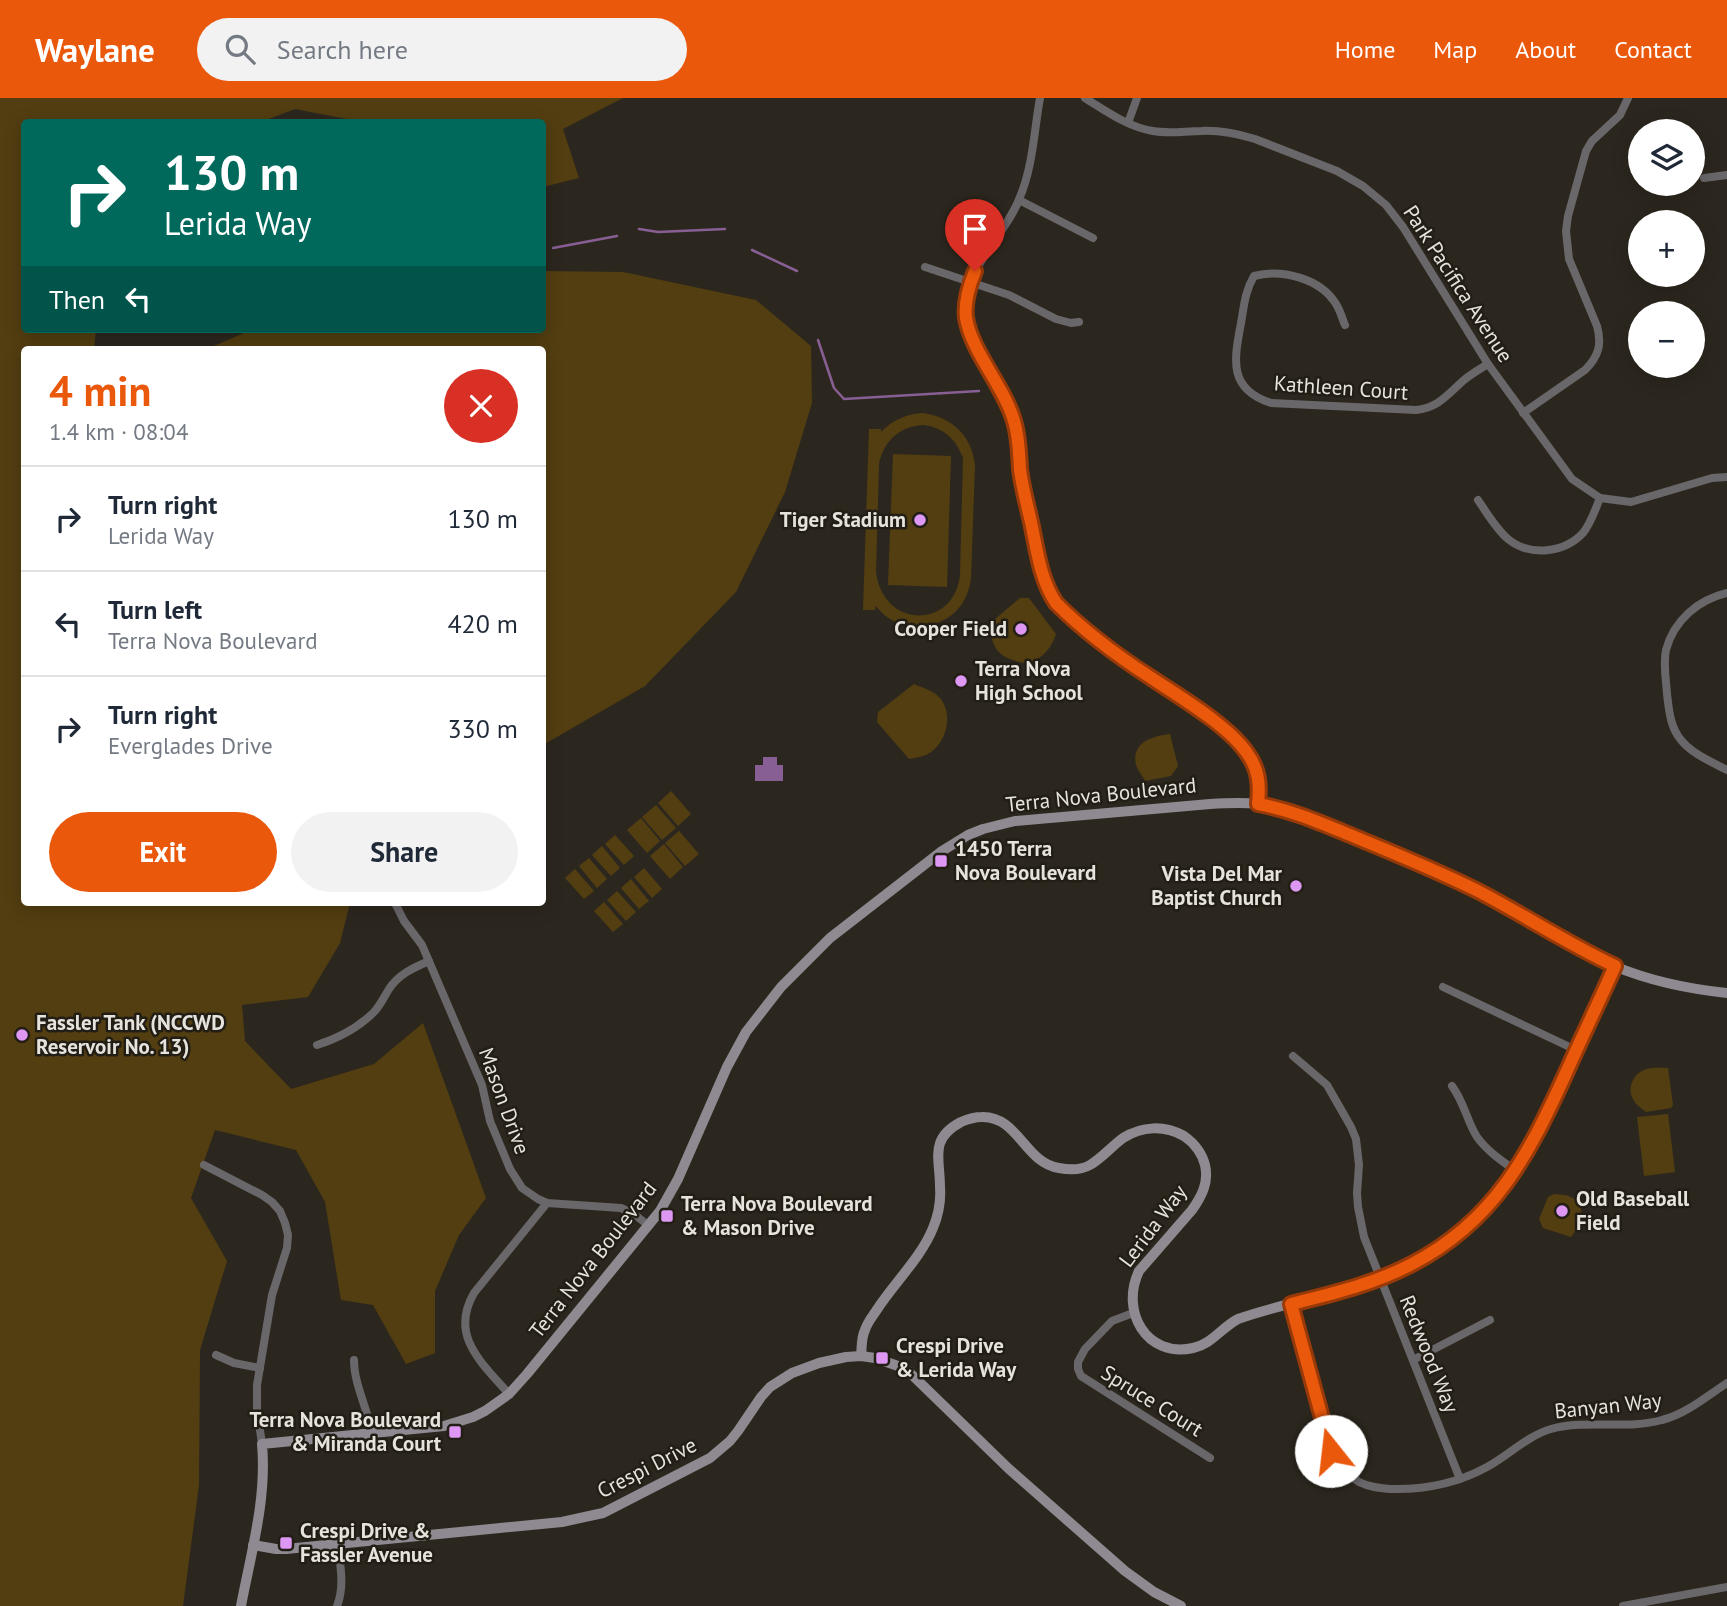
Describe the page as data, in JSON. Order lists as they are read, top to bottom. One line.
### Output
{"streets":{"street":["Park Pacifica Avenue","Kathleen Court","Terra Nova Boulevard","Mason Drive","Lerida Way","Redwood Way","Spruce Court","Banyan Way","Crespi Drive"]},"crossings":[["Park Pacifica Avenue","Kathleen Court"],["Lerida Way","Spruce Court"],["Lerida Way","Crespi Drive"],["Redwood Way","Banyan Way"]],"places":{"other":["Tiger Stadium","Cooper Field","Terra Nova High School","Vista Del Mar Baptist Church","Fassler Tank (NCCWD Reservoir No. 13)","Old Baseball Field"],"transit":["1450 Terra Nova Boulevard","Terra Nova Boulevard & Mason Drive","Crespi Drive & Lerida Way","Terra Nova Boulevard & Miranda Court","Crespi Drive & Fassler Avenue"]},"page":{"header":"Waylane","search":"Search here","nav":["Home","Map","About","Contact"],"map_buttons":["+","−"],"turn":["130 m","Lerida Way"],"then":"Then","heading":["4 min","1.4 km · 08:04"],"list":[{"name":"Turn right","note":"Lerida Way","value":"130 m"},{"name":"Turn left","note":"Terra Nova Boulevard","value":"420 m"},{"name":"Turn right","note":"Everglades Drive","value":"330 m"}],"buttons":["Exit","Share"]}}
